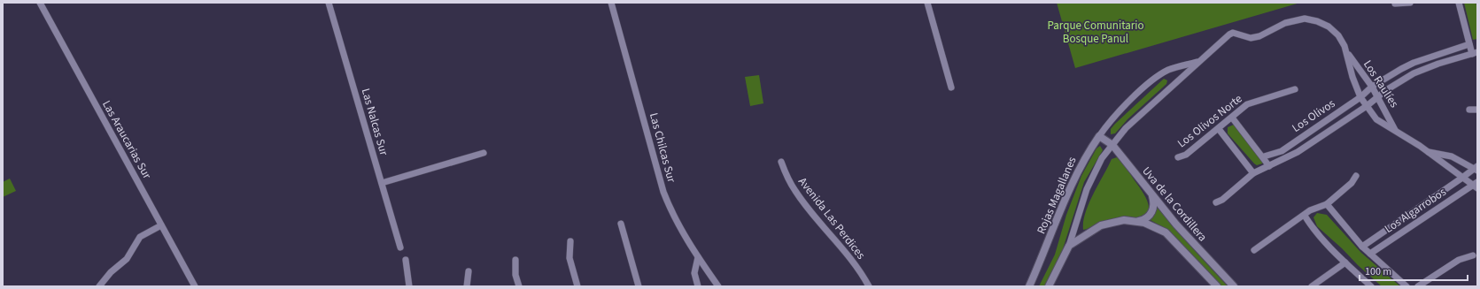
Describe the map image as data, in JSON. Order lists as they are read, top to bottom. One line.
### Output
{"streets":{"street":["Los Raulíes","Los Olivos","Los Olivos Norte","Las Nalcas Sur","Las Araucarias Sur","Las Chilcas Sur","Rojas Magallanes","Uva de la Cordillera","Los Algarrobos","Avenida Las Perdices"]},"crossings":[["Los Raulíes","Los Olivos"],["Los Raulíes","Rojas Magallanes"],["Los Raulíes","Los Algarrobos"],["Rojas Magallanes","Uva de la Cordillera"]],"parks":["Parque Comunitario Bosque Panul"],"scale_bar":"100 m"}
